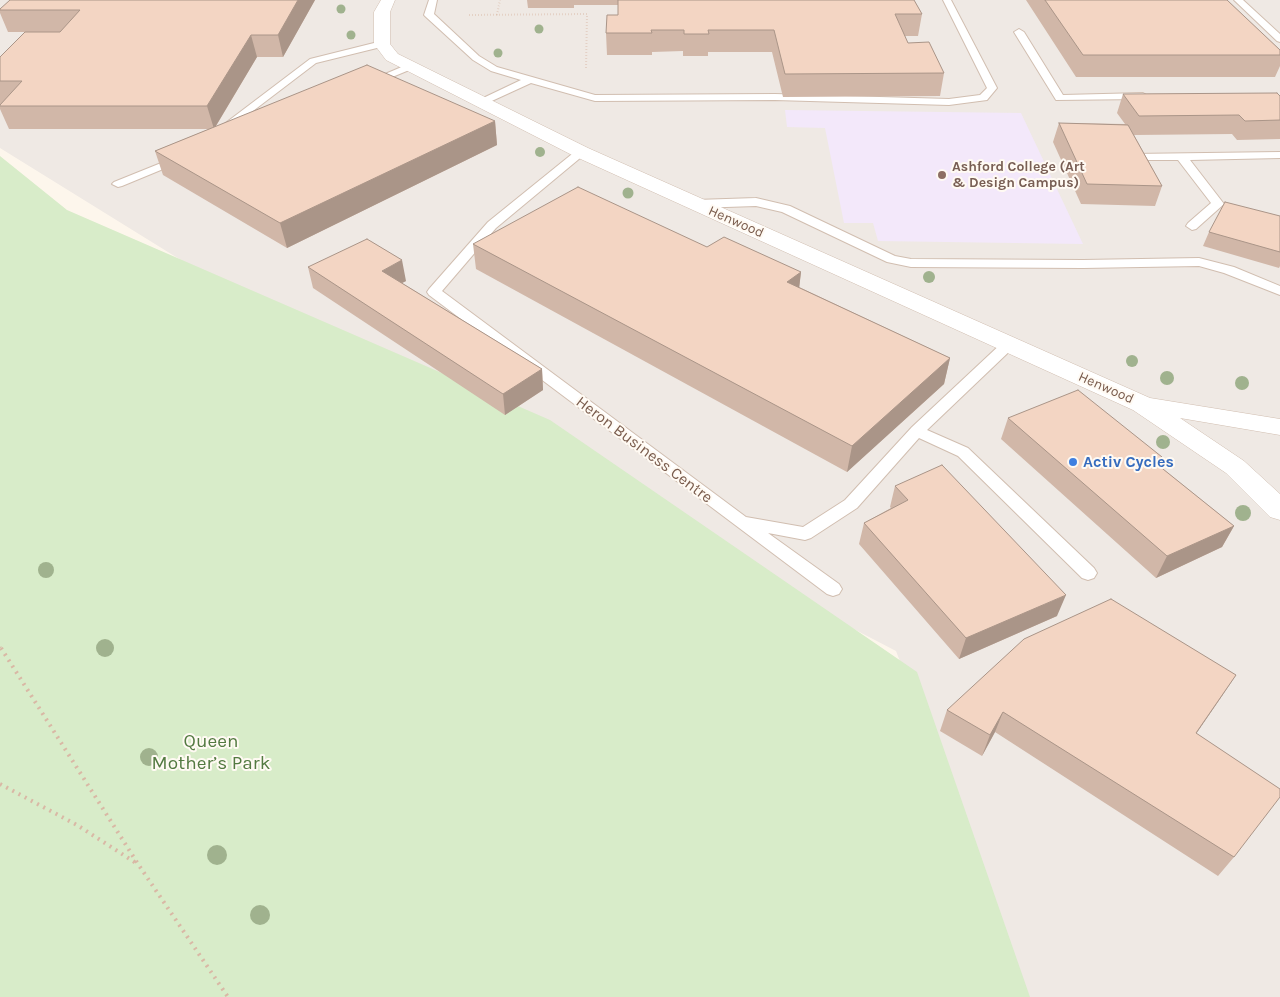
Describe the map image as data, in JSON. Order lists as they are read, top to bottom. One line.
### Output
{"streets":{"street":["Henwood"],"lane":["Heron Business Centre"]},"crossings":[["Henwood","Heron Business Centre"]],"parks":["Queen Mother’s Park"],"places":["Ashford College (Art & Design Campus)","Activ Cycles"]}
